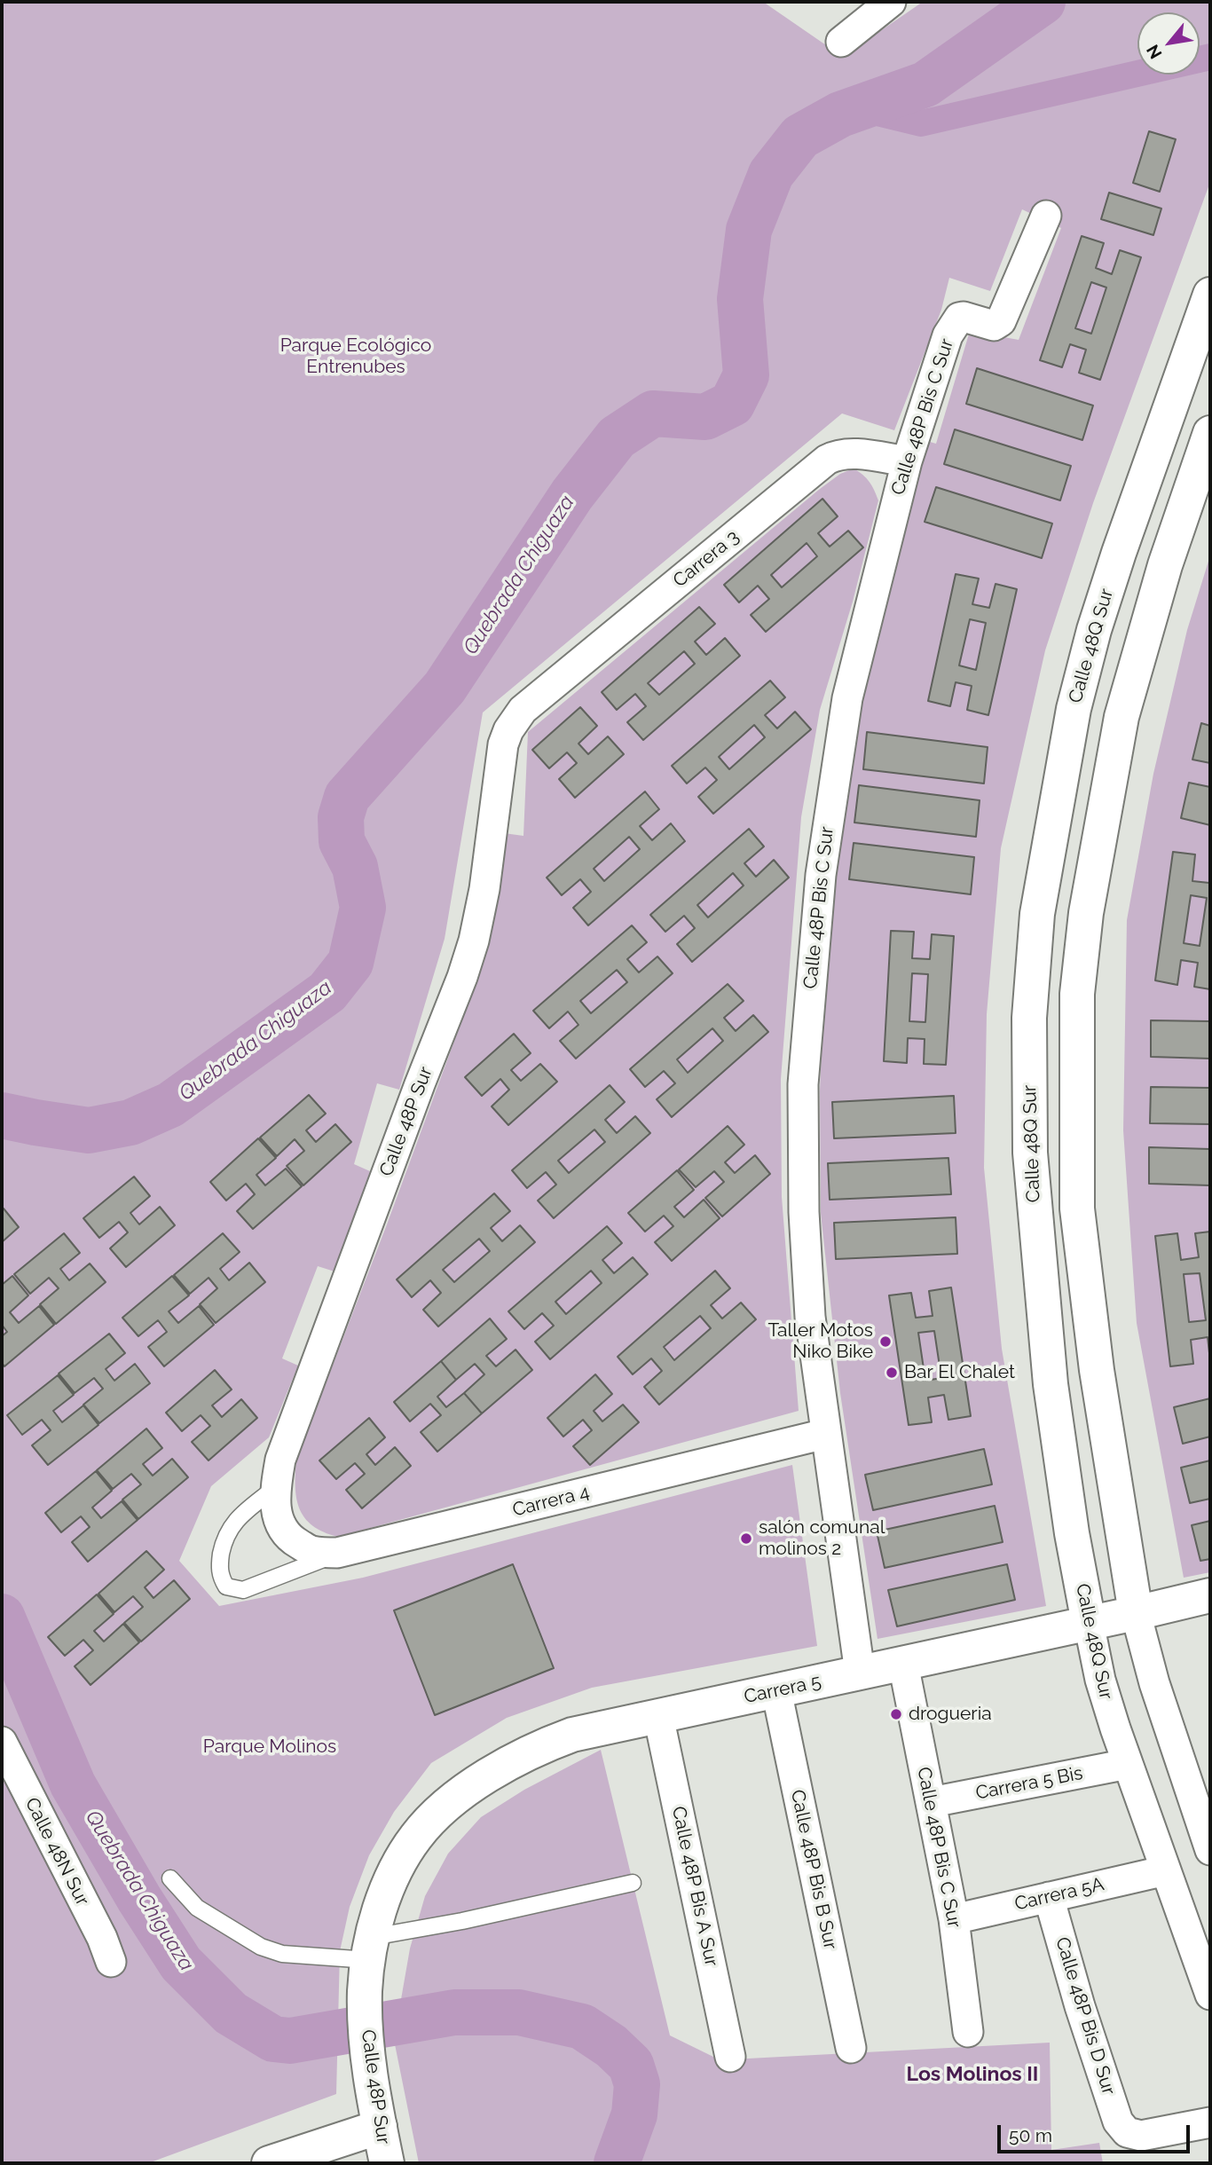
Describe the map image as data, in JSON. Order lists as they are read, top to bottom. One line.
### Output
{"streets":{"main road":["Calle 48Q Sur","Calle 48P Sur","Carrera 5"],"street":["Calle 48P Bis C Sur","Carrera 3","Carrera 4","Carrera 5 Bis","Calle 48N Sur","Calle 48P Bis B Sur","Calle 48P Bis A Sur","Carrera 5A","Calle 48P Bis D Sur"]},"crossings":[["Calle 48P Bis C Sur","Carrera 3"],["Calle 48P Bis C Sur","Carrera 4"],["Calle 48P Bis C Sur","Carrera 5"],["Calle 48P Bis C Sur","Carrera 5 Bis"],["Calle 48P Bis C Sur","Carrera 5A"],["Carrera 3","Calle 48P Sur"],["Calle 48Q Sur","Carrera 5"],["Calle 48Q Sur","Carrera 5 Bis"],["Calle 48Q Sur","Carrera 5A"],["Calle 48P Sur","Carrera 4"],["Calle 48P Sur","Carrera 5"],["Carrera 5","Calle 48P Bis B Sur"],["Carrera 5","Calle 48P Bis A Sur"],["Carrera 5A","Calle 48P Bis D Sur"]],"districts":["Los Molinos II"],"water":["Quebrada Chiguaza"],"parks":["Parque Ecológico Entrenubes","Parque Molinos"],"places":["Taller Motos Niko Bike","Bar El Chalet","salón comunal molinos 2","drogueria"],"scale_bar":"50 m","north":"bottom left"}
